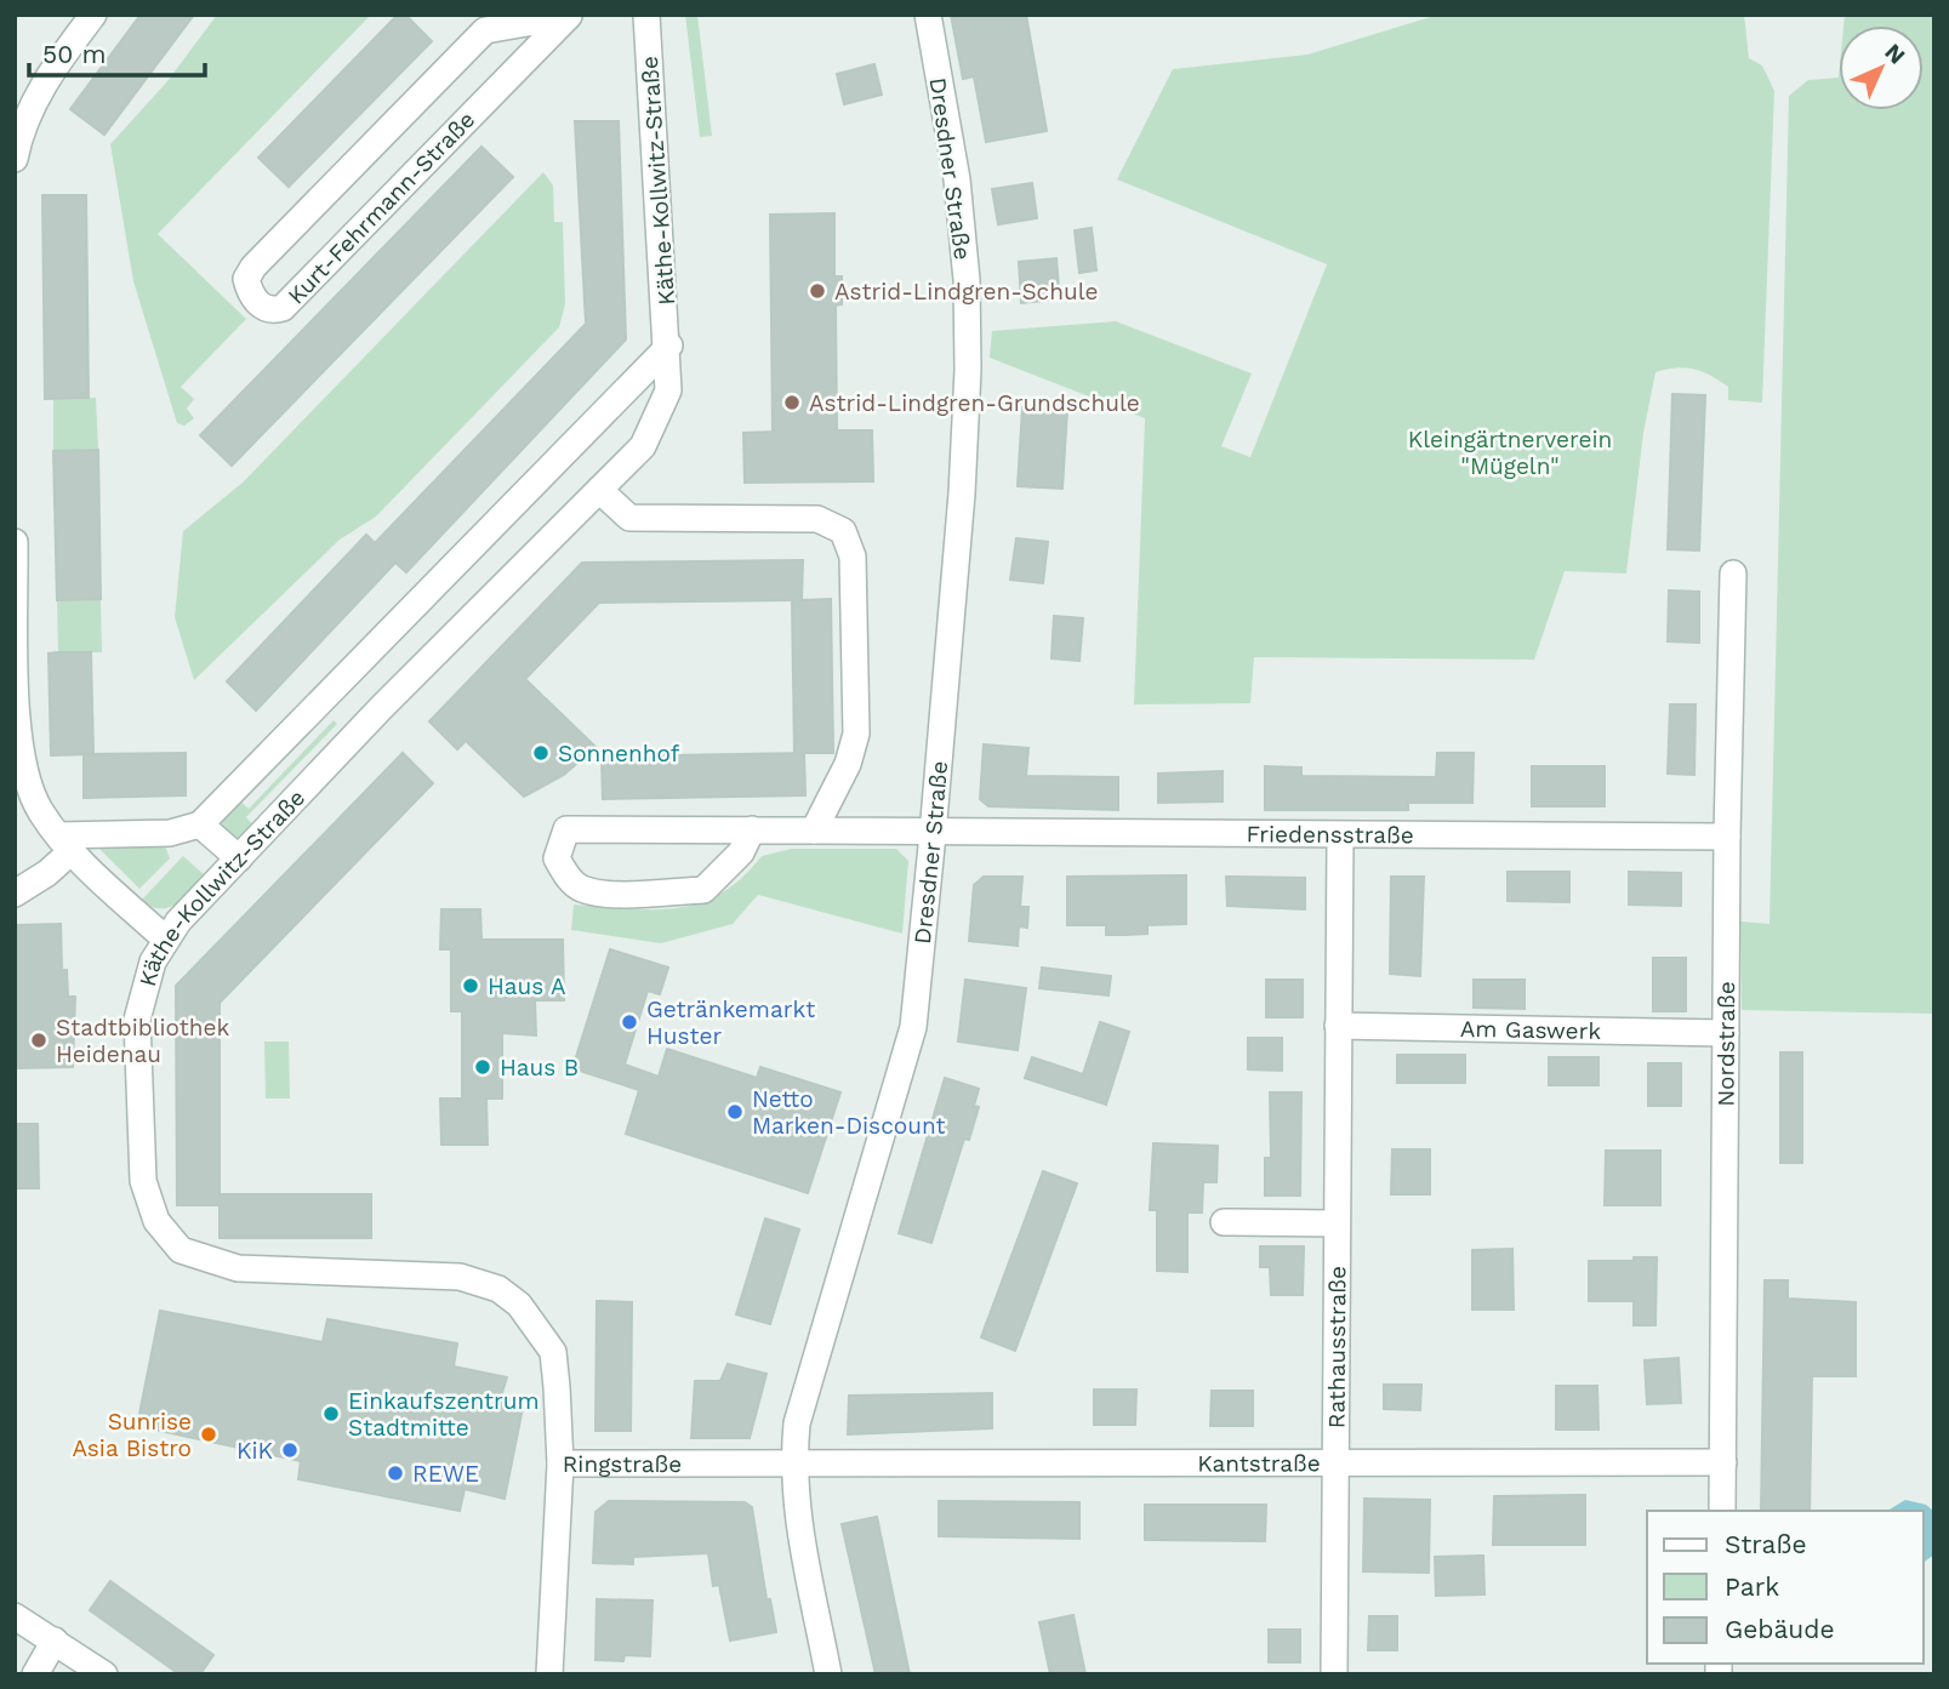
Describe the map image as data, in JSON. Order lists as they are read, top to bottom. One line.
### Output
{"streets":{"street":["Dresdner Straße","Käthe-Kollwitz-Straße","Kurt-Fehrmann-Straße","Friedensstraße","Am Gaswerk","Nordstraße","Rathausstraße","Kantstraße","Ringstraße"]},"crossings":[["Dresdner Straße","Friedensstraße"],["Dresdner Straße","Kantstraße"],["Dresdner Straße","Ringstraße"],["Käthe-Kollwitz-Straße","Ringstraße"],["Friedensstraße","Nordstraße"],["Friedensstraße","Rathausstraße"],["Am Gaswerk","Nordstraße"],["Am Gaswerk","Rathausstraße"],["Nordstraße","Kantstraße"],["Rathausstraße","Kantstraße"],["Kantstraße","Ringstraße"]],"parks":["Kleingärtnerverein \"Mügeln\""],"places":["Astrid-Lindgren-Schule","Astrid-Lindgren-Grundschule","Sonnenhof","Haus A","Getränkemarkt Huster","Stadtbibliothek Heidenau","Haus B","Netto Marken-Discount","Einkaufszentrum Stadtmitte","Sunrise Asia Bistro","KiK","REWE"],"legend":["Straße","Park","Gebäude"],"scale_bar":"50 m","north":"top right"}
